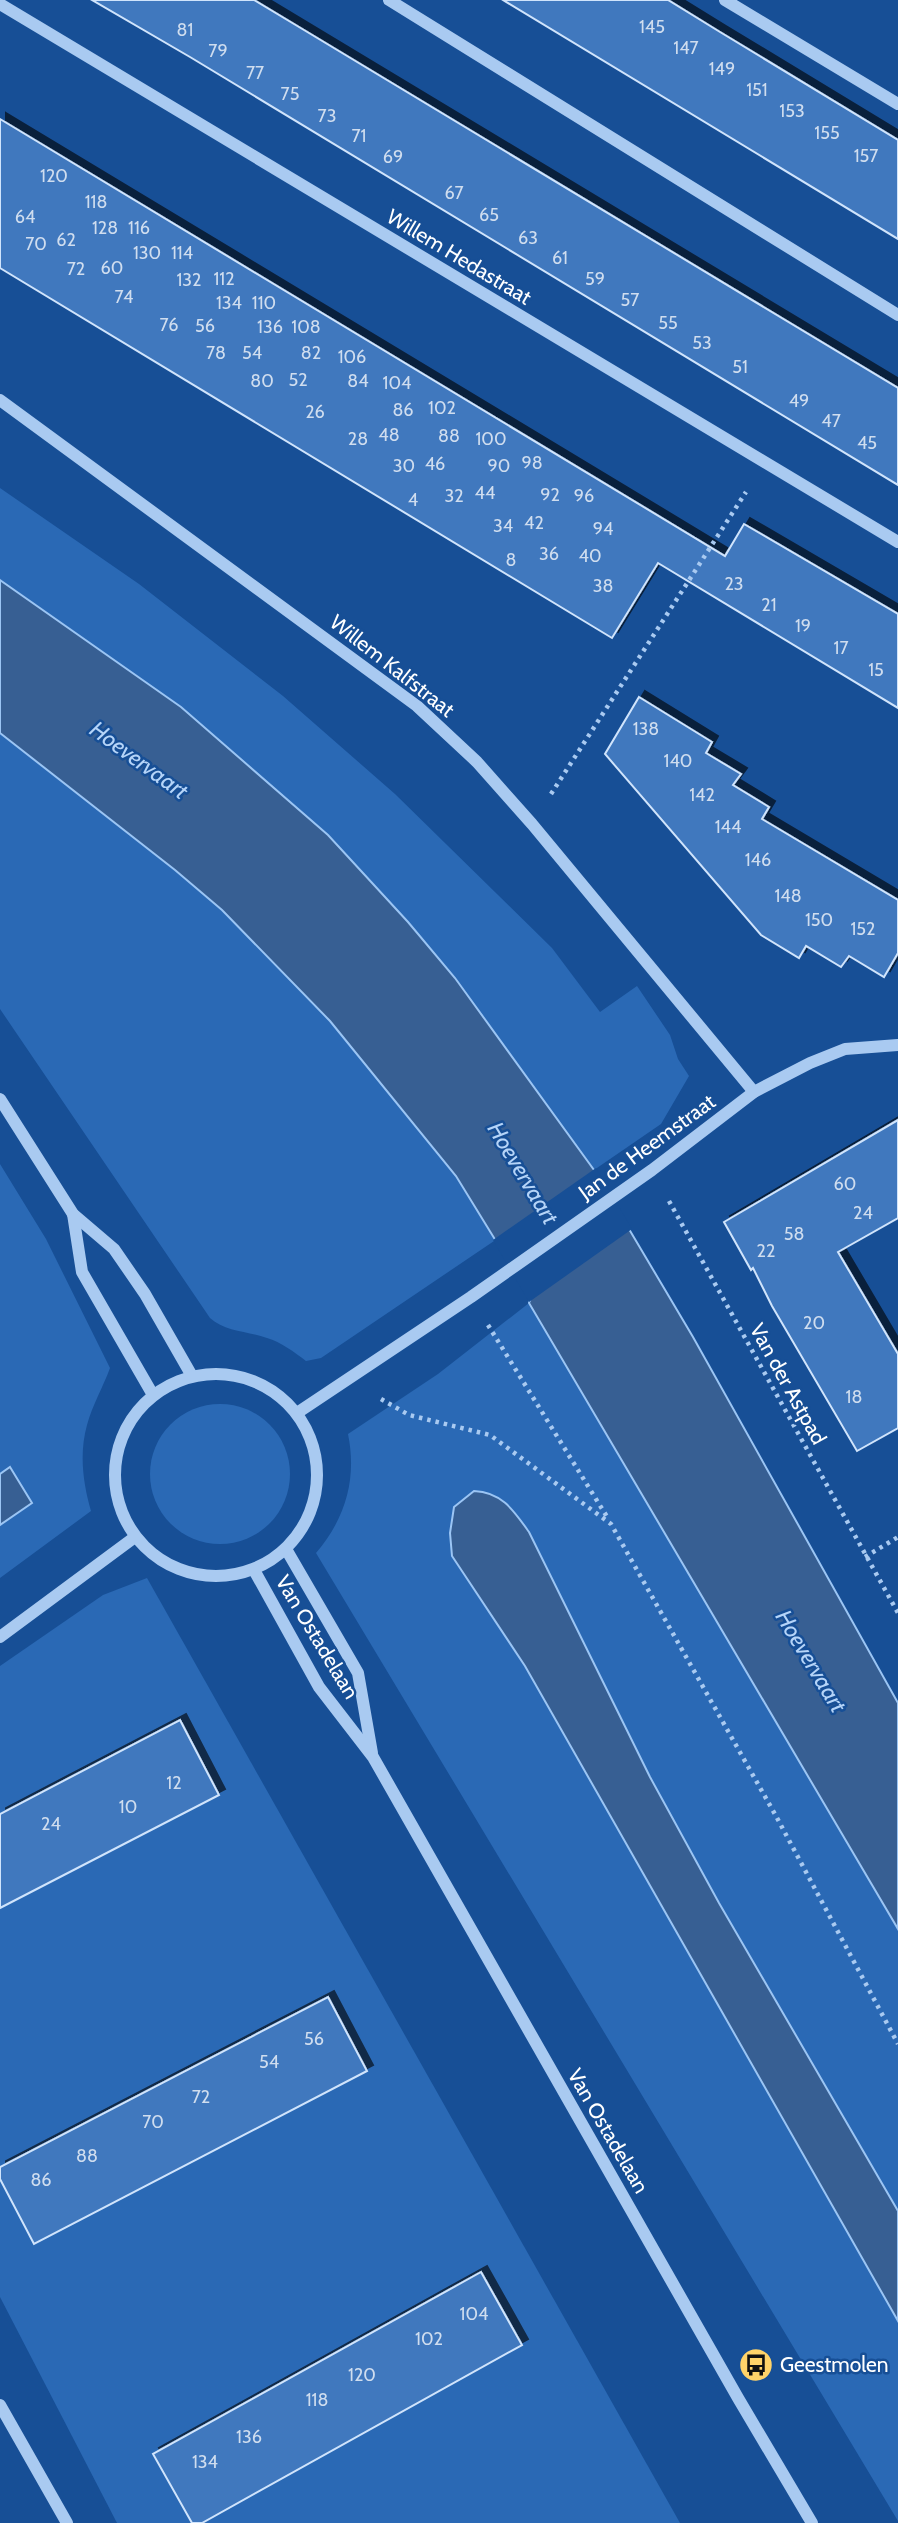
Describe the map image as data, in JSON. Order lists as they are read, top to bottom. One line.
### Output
{"streets":{"street":["Willem Hedastraat","Willem Kalfstraat","Jan de Heemstraat","Van Ostadelaan"],"path":["Van der Astpad"]},"crossings":[["Willem Kalfstraat","Jan de Heemstraat"],["Jan de Heemstraat","Van der Astpad"],["Jan de Heemstraat","Van Ostadelaan"]],"water":["Hoevervaart"],"places":{"bus stop":["Geestmolen"]},"house_numbers":["145","81","147","79","149","77","151","75","153","73","155","71","157","69","120","67","118","65","64","128","116","63","62","70","130","114","61","60","72","112","59","132","74","57","134","110","55","76","56","136","108","53","78","54","82","106","51","52","80","84","104","49","102","86","26","47","48","88","28","100","45","98","46","30","90","44","92","32","96","4","42","34","94","36","40","8","23","38","21","19","17","15","138","140","142","144","146","148","150","152","60","24","58","22","20","18","12","10","24","56","54","72","70","88","86","104","102","120","118","136","134"]}
